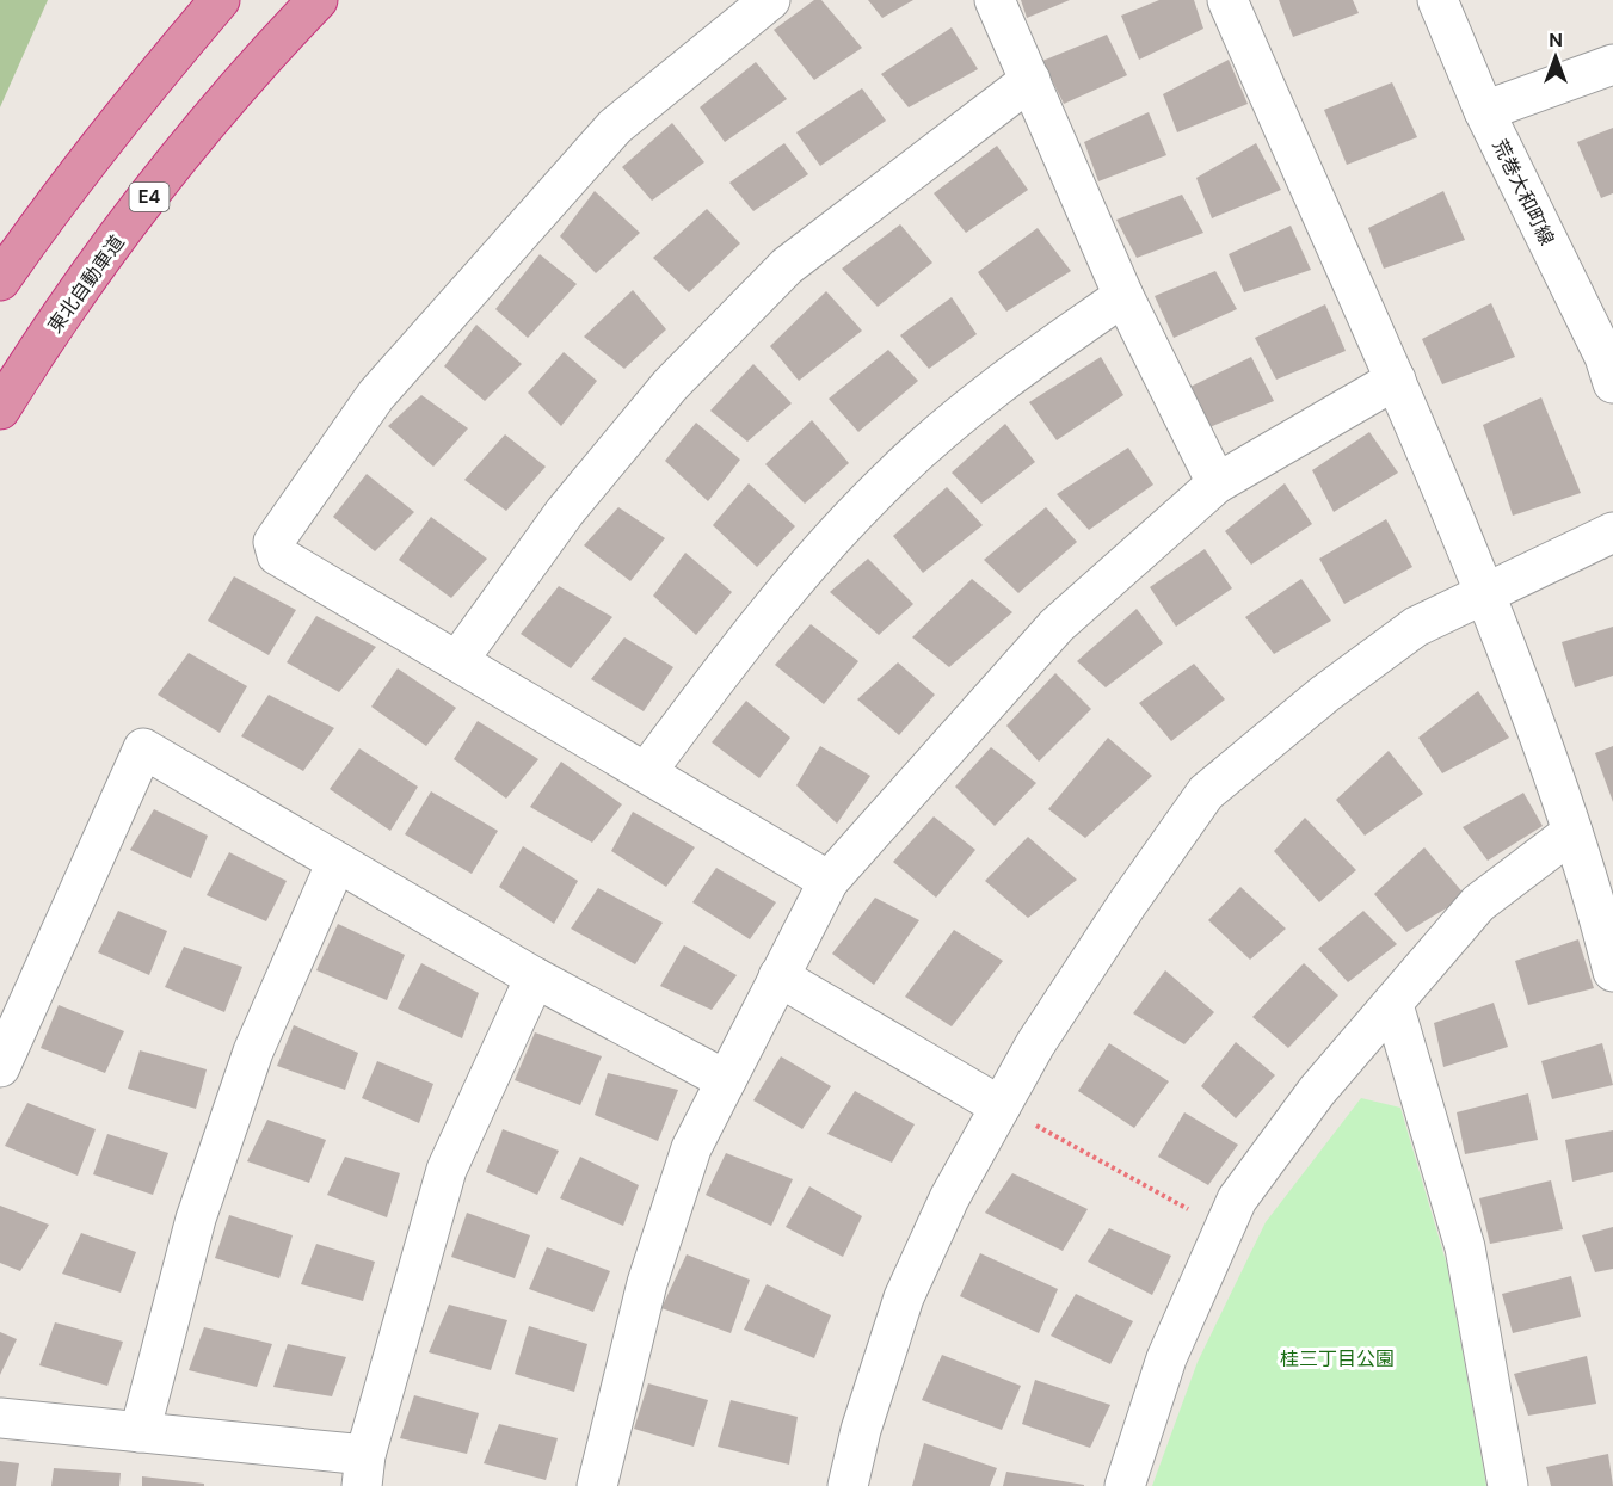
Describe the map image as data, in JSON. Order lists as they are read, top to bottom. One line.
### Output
{"streets":{"highway":["E4","東北自動車道"],"street":["荒巻大和町線"]},"parks":["桂三丁目公園"],"north":"top"}
